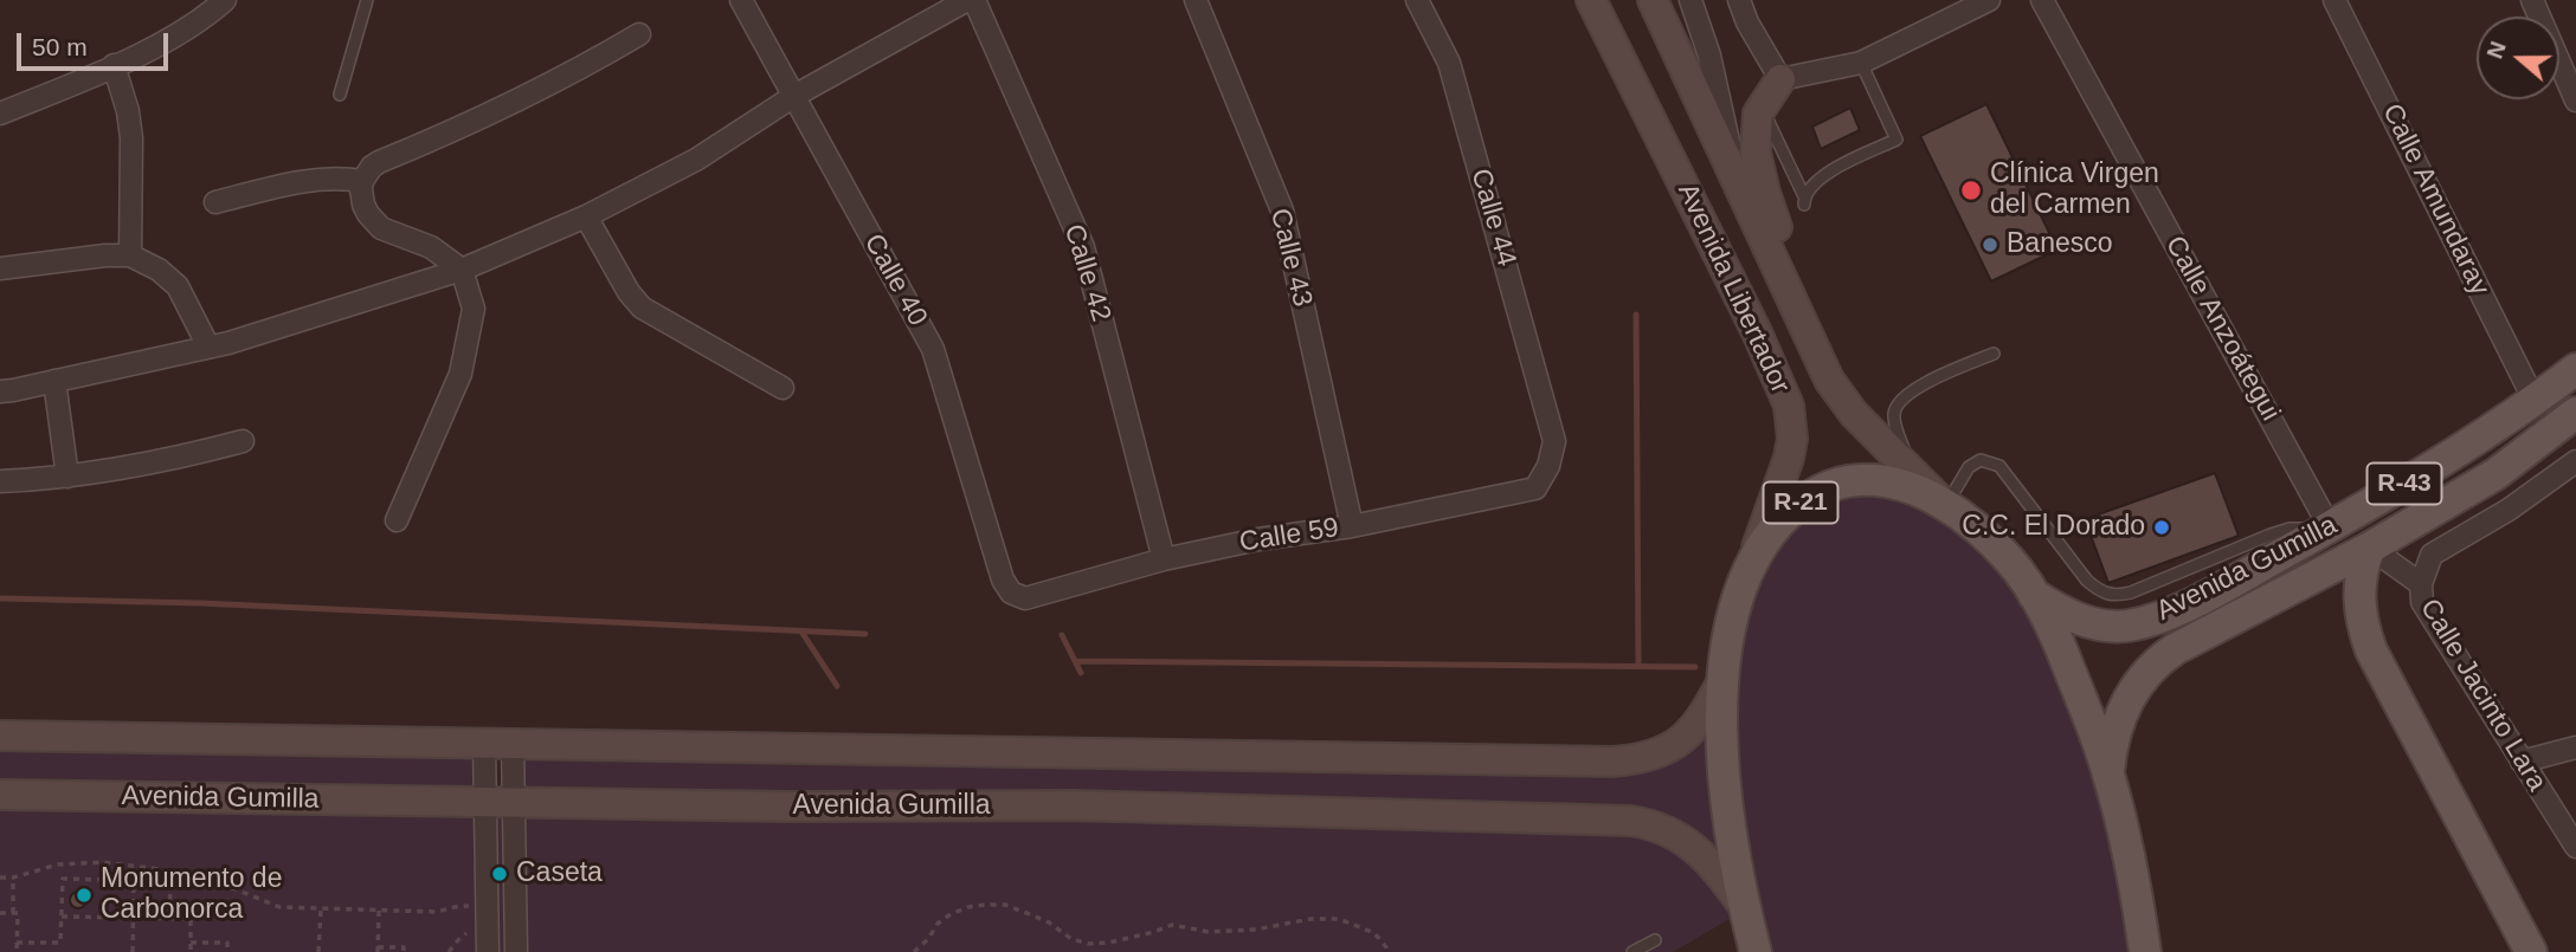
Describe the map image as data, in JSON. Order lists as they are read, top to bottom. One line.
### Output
{"streets":{"main road":["Avenida Libertador","R-43","R-21","Avenida Gumilla"],"street":["Calle Amundaray","Calle 44","Calle 43","Calle 42","Calle 40","Calle Anzoátegui","Calle 59","Calle Jacinto Lara"]},"crossings":[["Calle Amundaray","Avenida Gumilla"],["Calle 44","Calle 59"],["Calle 43","Calle 59"],["Calle 42","Calle 59"],["Calle 40","Calle 59"],["Avenida Libertador","R-21"],["Calle Anzoátegui","Avenida Gumilla"],["R-21","Avenida Gumilla"]],"places":["Clínica Virgen del Carmen","Banesco","C.C. El Dorado","Caseta","Monumento de Carbonorca"],"scale_bar":"50 m","north":"left"}
